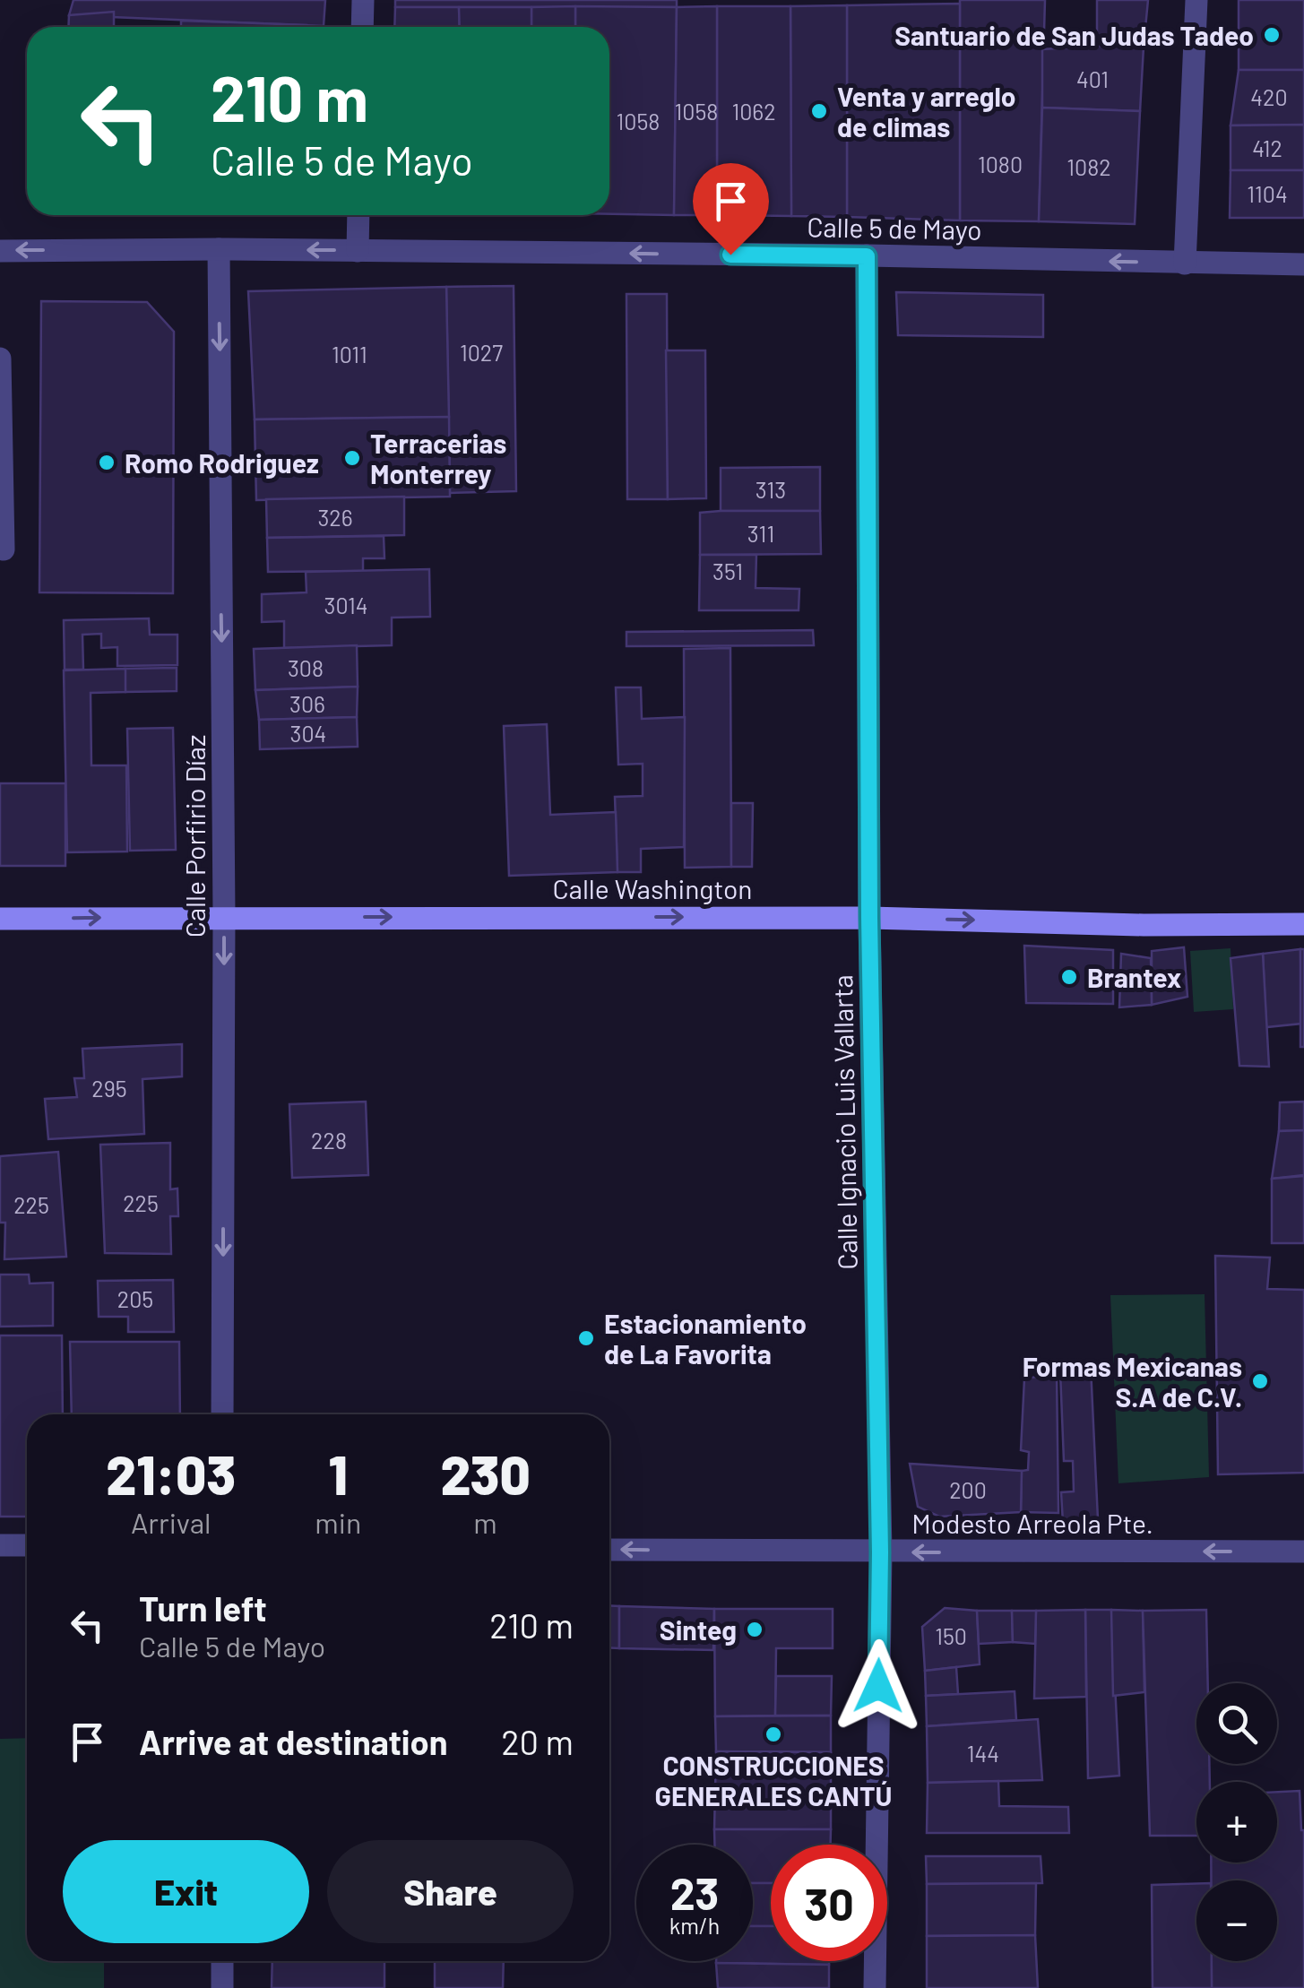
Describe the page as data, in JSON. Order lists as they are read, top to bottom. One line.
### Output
{"streets":{"main road":["Calle Washington"],"street":["Calle 5 de Mayo","Calle Porfirio Díaz","Calle Ignacio Luis Vallarta","Modesto Arreola Pte."]},"crossings":[["Calle 5 de Mayo","Calle Porfirio Díaz"],["Calle 5 de Mayo","Calle Ignacio Luis Vallarta"],["Calle Porfirio Díaz","Calle Washington"],["Calle Washington","Calle Ignacio Luis Vallarta"],["Calle Ignacio Luis Vallarta","Modesto Arreola Pte."]],"one_way":["Calle 5 de Mayo","Calle Porfirio Díaz","Calle Washington","Modesto Arreola Pte."],"places":["Santuario de San Judas Tadeo","Venta y arreglo de climas","Terracerias Monterrey","Romo Rodriguez","Brantex","Estacionamiento de La Favorita","Formas Mexicanas S.A de C.V.","Sinteg","CONSTRUCCIONES GENERALES CANTÚ"],"house_numbers":["401","420","1058","1062","1058","412","1080","1082","1104","1027","1011","313","326","311","351","3014","308","306","304","295","228","225","225","205","200","150","144"],"page":{"turn":["210 m","Calle 5 de Mayo"],"eta":["21:03","Arrival","1","min","230","m"],"list":[{"name":"Turn left","note":"Calle 5 de Mayo","value":"210 m"},{"name":"Arrive at destination","value":"20 m"}],"map_buttons":["+","−"],"buttons":["Exit","Share"],"speed":"23 km/h","limit":"30"}}
